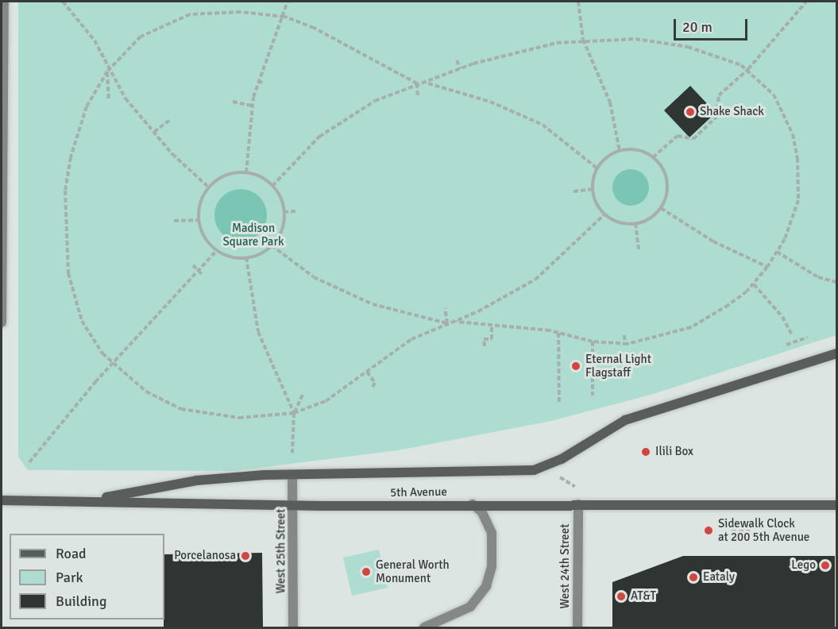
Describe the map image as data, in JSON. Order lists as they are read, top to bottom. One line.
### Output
{"streets":{"main road":["5th Avenue"],"street":["West 25th Street","West 24th Street"]},"crossings":[["5th Avenue","West 25th Street"],["5th Avenue","West 24th Street"]],"parks":["Madison Square Park"],"places":["Shake Shack","Eternal Light Flagstaff","Ilili Box","Sidewalk Clock at 200 5th Avenue","Porcelanosa","Lego","General Worth Monument","Eataly","AT&T"],"legend":["Road","Park","Building"],"scale_bar":"20 m"}
